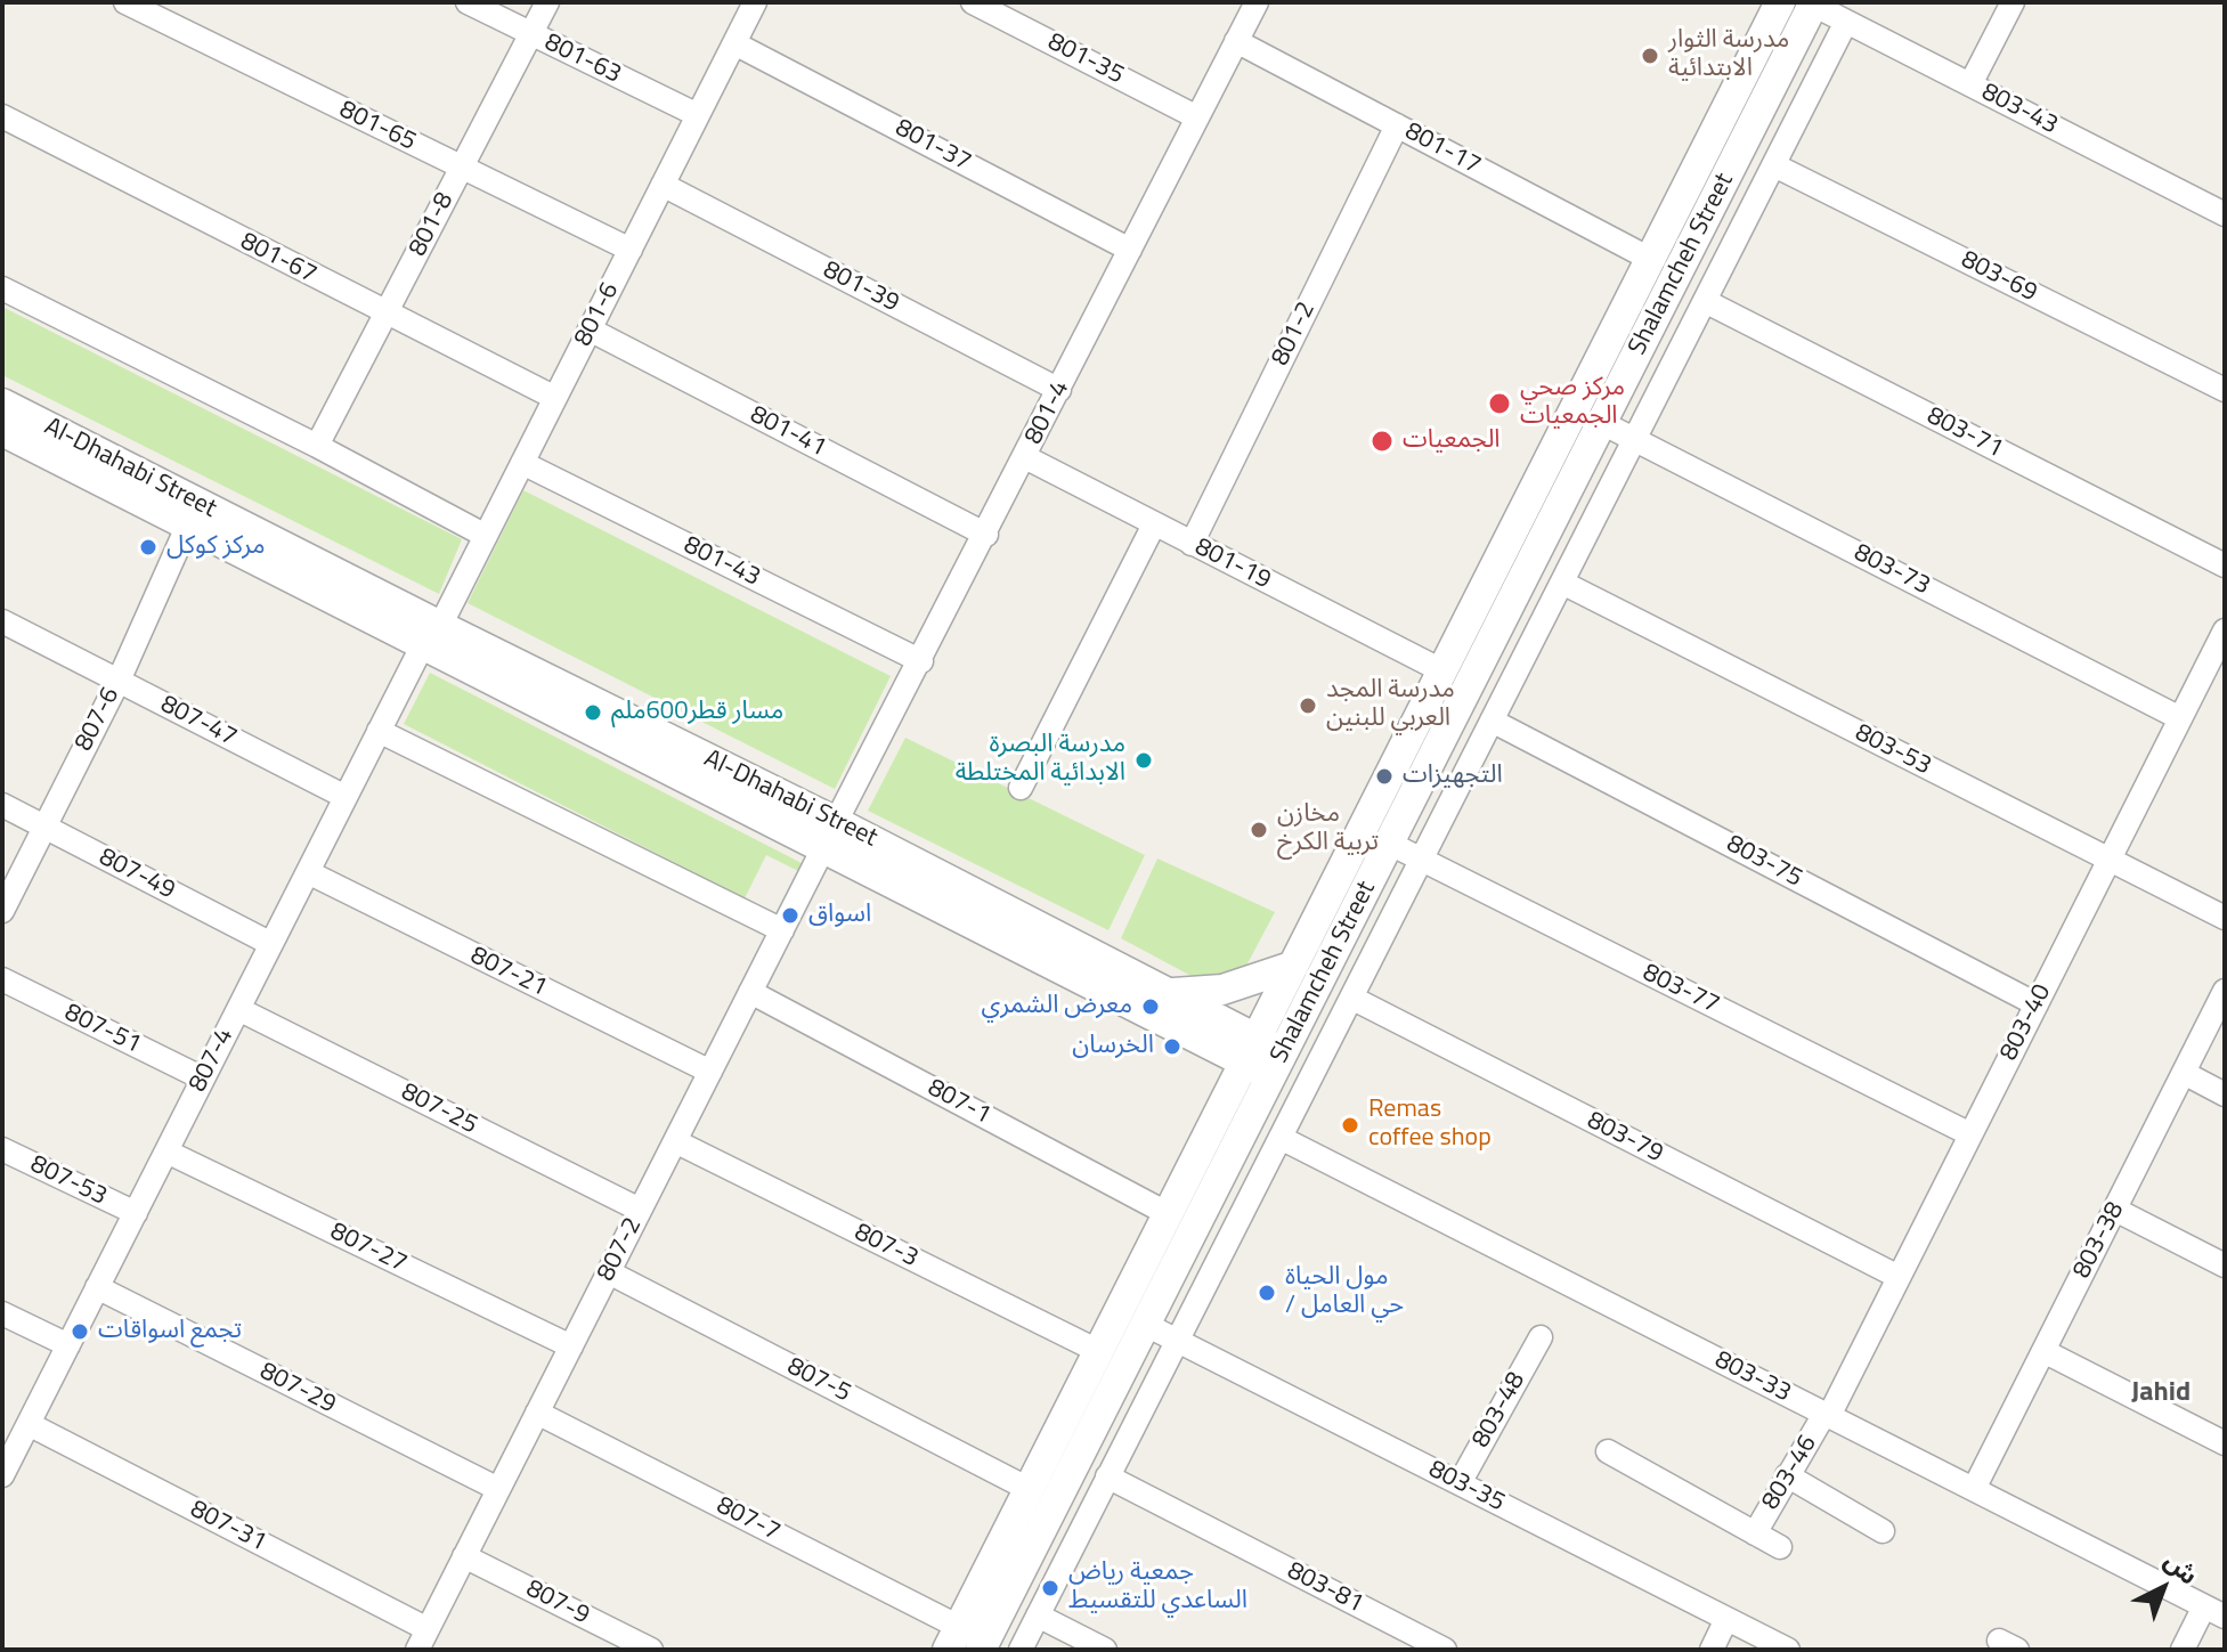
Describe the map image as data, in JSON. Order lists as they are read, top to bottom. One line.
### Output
{"streets":{"street":["801-63","801-35","803-43","801-65","801-37","801-17","801-8","801-67","Shalamcheh Street","803-69","801-39","801-6","801-2","801-4","801-41","803-71","Al-Dhahabi Street","801-43","801-19","803-73","807-6","807-47","803-53","803-75","807-49","807-21","803-77","803-40","807-51","807-4","807-1","807-25","803-79","807-53","803-38","807-3","807-27","807-2","803-33","807-5","807-29","803-48","803-46","803-35","807-7","807-31","803-81","807-9"]},"crossings":[["801-63","801-8"],["801-63","801-6"],["801-35","801-4"],["803-43","Shalamcheh Street"],["801-65","801-8"],["801-65","801-6"],["801-37","801-6"],["801-37","801-4"],["801-17","Shalamcheh Street"],["801-17","801-2"],["801-17","801-4"],["801-8","801-67"],["801-67","801-6"],["Shalamcheh Street","Al-Dhahabi Street"],["Shalamcheh Street","801-19"],["Shalamcheh Street","803-73"],["Shalamcheh Street","803-77"],["Shalamcheh Street","807-1"],["Shalamcheh Street","807-3"],["Shalamcheh Street","807-5"],["Shalamcheh Street","803-35"],["Shalamcheh Street","807-7"],["801-39","801-6"],["801-39","801-4"],["801-6","801-41"],["801-6","Al-Dhahabi Street"],["801-6","801-43"],["801-6","807-4"],["801-2","801-19"],["801-4","801-41"],["801-4","Al-Dhahabi Street"],["801-4","801-43"],["801-4","801-19"],["801-4","807-2"],["Al-Dhahabi Street","807-6"],["Al-Dhahabi Street","807-4"],["Al-Dhahabi Street","807-2"],["803-73","803-40"],["807-6","807-47"],["807-6","807-49"],["807-47","807-4"],["803-53","803-40"],["803-75","803-40"],["807-49","807-4"],["807-21","807-4"],["807-21","807-2"],["803-77","803-40"],["803-40","803-79"],["803-40","803-33"],["803-40","803-46"],["807-51","807-4"],["807-4","807-25"],["807-4","807-53"],["807-4","807-27"],["807-4","807-29"],["807-4","807-31"],["807-1","807-2"],["807-25","807-2"],["803-38","803-33"],["807-3","807-2"],["807-27","807-2"],["807-2","807-5"],["807-2","807-29"],["807-2","807-7"],["807-2","807-31"],["807-2","807-9"],["803-33","803-46"],["803-48","803-35"]],"districts":["Jahid"],"places":["مدرسة الثوار الابتدائية","مركز صحي الجمعيات","الجمعيات","مركز كوكل","مدرسة المجد العربي للبنين","مسار قطر600ملم","مدرسة البصرة الابدائية المختلطة","التجهيزات","مخازن تربية الكرخ","اسواق","معرض الشمري","الخرسان","Remas coffee shop","مول الحياة / حي العامل","تجمع اسواقات","جمعية رياض الساعدي للتقسيط"],"north":"top right"}
